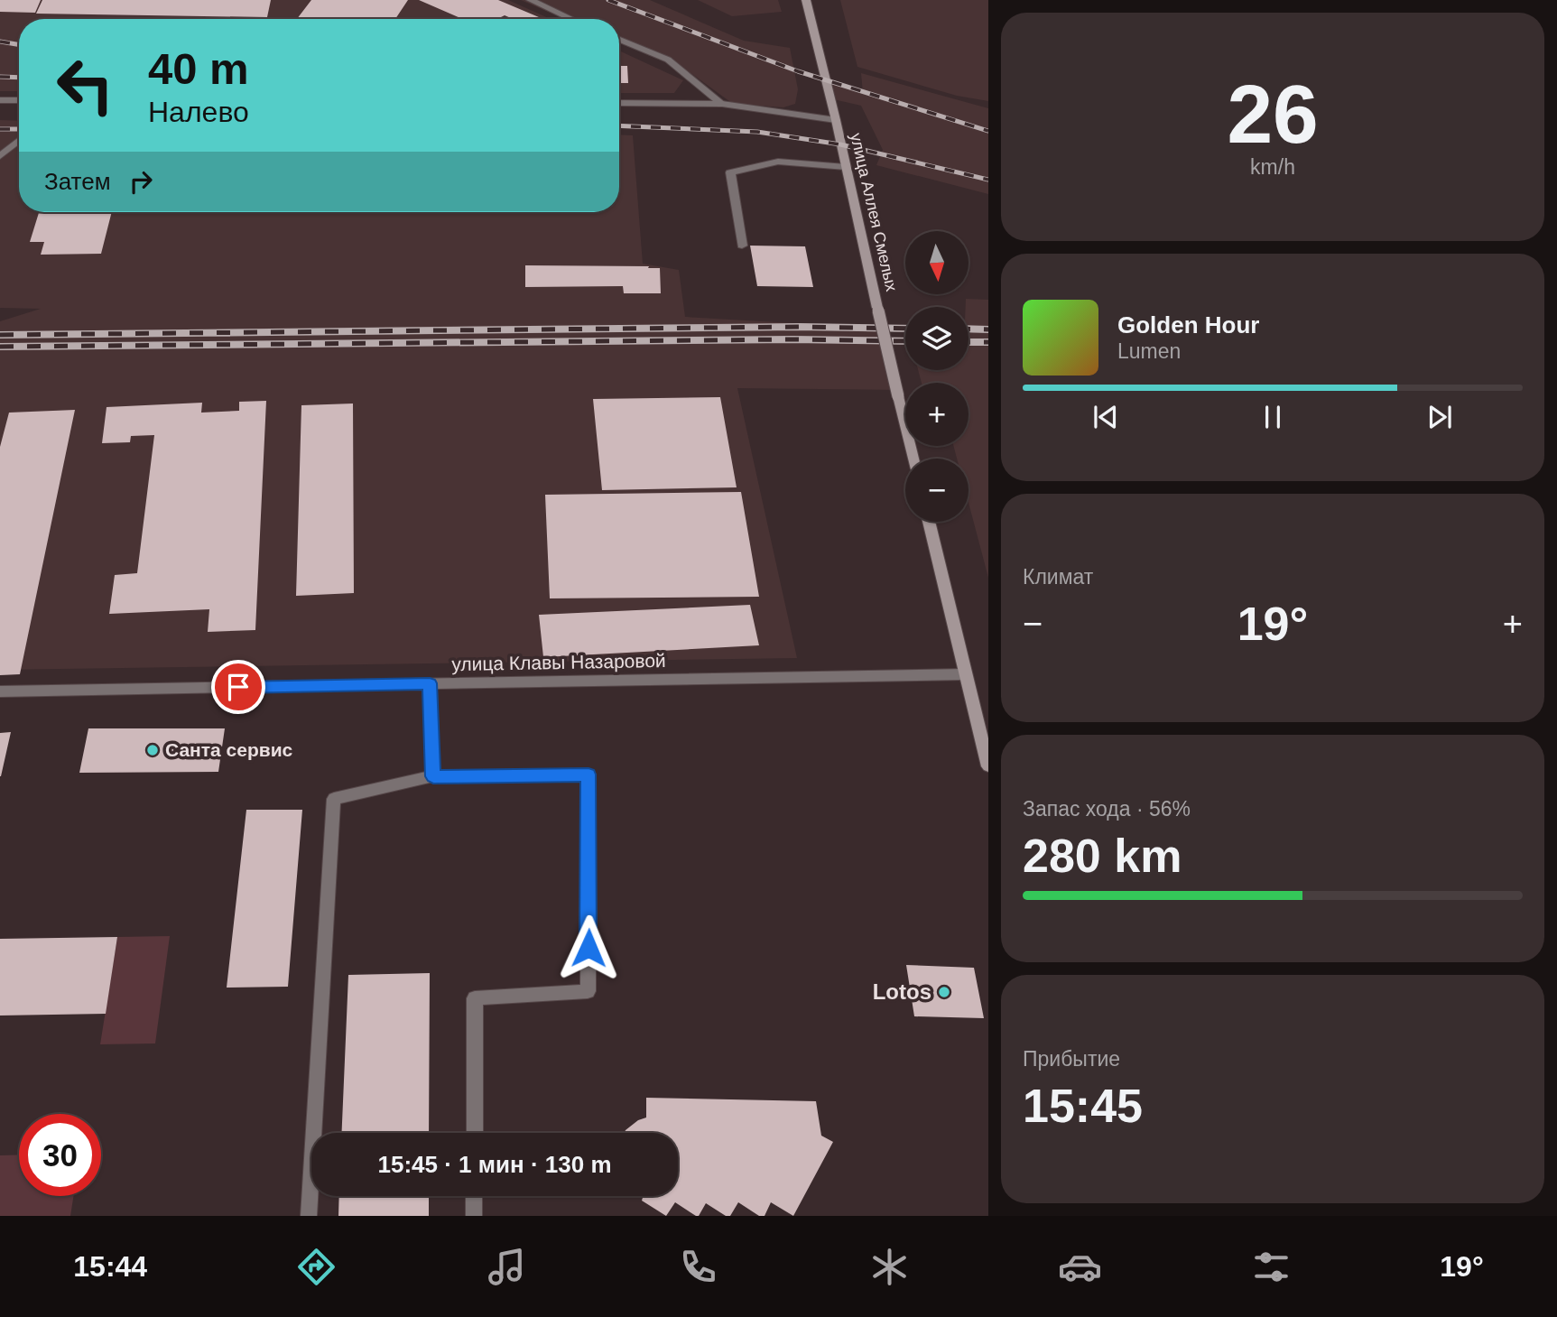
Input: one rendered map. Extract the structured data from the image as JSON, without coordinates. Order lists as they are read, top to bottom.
{
  "streets": {
    "main road": ["улица Аллея Смелых"],
    "street": ["улица Клавы Назаровой"]
  },
  "places": ["Санта сервис", "Lotos"],
  "north": "bottom",
  "page": {
    "tile": [
      ["26", "km/h"],
      "Климат",
      ["Запас хода · 56%", "280 km"],
      ["Прибытие", "15:45"]
    ],
    "turn": ["40 m", "Налево"],
    "then": "Затем",
    "map_buttons": ["+", "−"],
    "song": ["Golden Hour", "Lumen"],
    "heat": ["−", "19°", "+"],
    "limit": "30",
    "trip": "15:45 · 1 мин · 130 m",
    "tabs": ["15:44", "19°"]
  }
}
